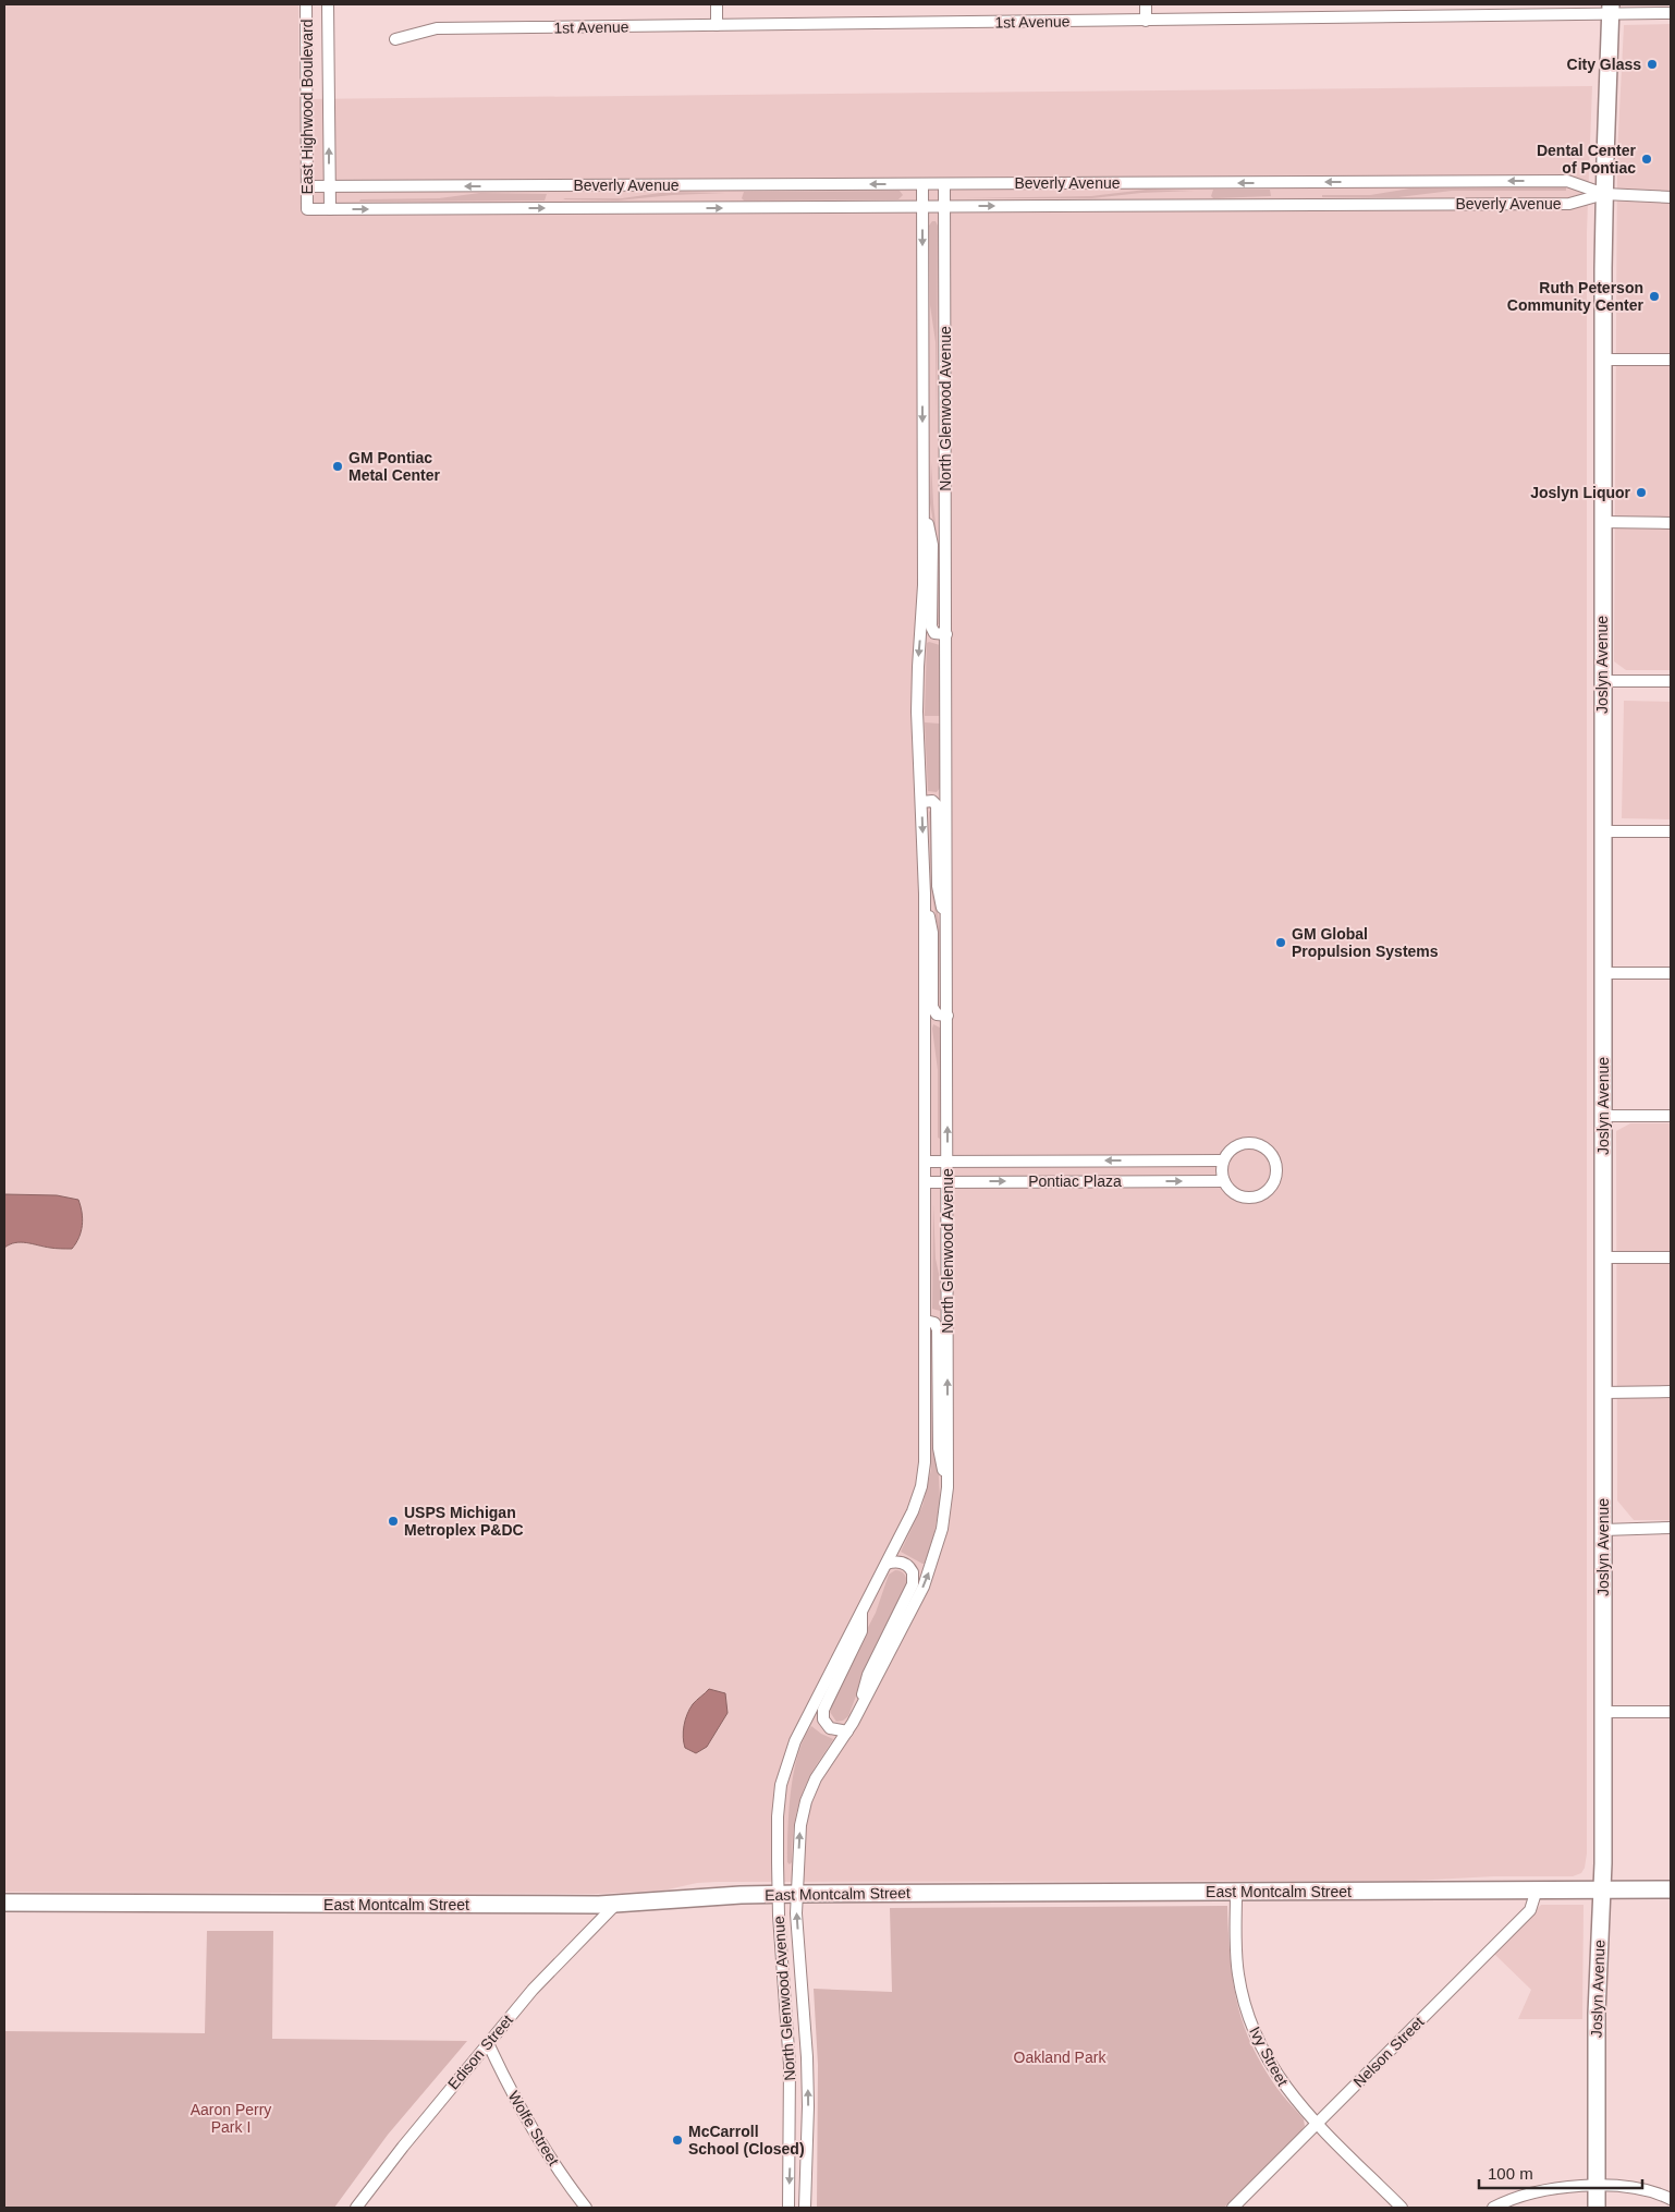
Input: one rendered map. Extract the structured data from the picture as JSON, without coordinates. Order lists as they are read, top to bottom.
{
  "streets": {
    "main road": ["Joslyn Avenue", "East Montcalm Street"],
    "street": [
      "1st Avenue",
      "East Highwood Boulevard",
      "Beverly Avenue",
      "North Glenwood Avenue",
      "Pontiac Plaza",
      "Edison Street",
      "Nelson Street",
      "Ivy Street",
      "Wolfe Street"
    ]
  },
  "crossings": [
    ["1st Avenue", "Joslyn Avenue"],
    ["East Highwood Boulevard", "Beverly Avenue"],
    ["Beverly Avenue", "North Glenwood Avenue"],
    ["Beverly Avenue", "Joslyn Avenue"],
    ["North Glenwood Avenue", "Pontiac Plaza"],
    ["North Glenwood Avenue", "East Montcalm Street"],
    ["Joslyn Avenue", "East Montcalm Street"],
    ["East Montcalm Street", "Edison Street"],
    ["East Montcalm Street", "Nelson Street"],
    ["East Montcalm Street", "Ivy Street"],
    ["Edison Street", "Wolfe Street"],
    ["Nelson Street", "Ivy Street"]
  ],
  "parks": ["Oakland Park", "Aaron Perry Park I"],
  "places": [
    "City Glass",
    "Dental Center of Pontiac",
    "Ruth Peterson Community Center",
    "GM Pontiac Metal Center",
    "Joslyn Liquor",
    "GM Global Propulsion Systems",
    "USPS Michigan Metroplex P&DC",
    "McCarroll School (Closed)"
  ],
  "scale_bar": "100 m"
}
